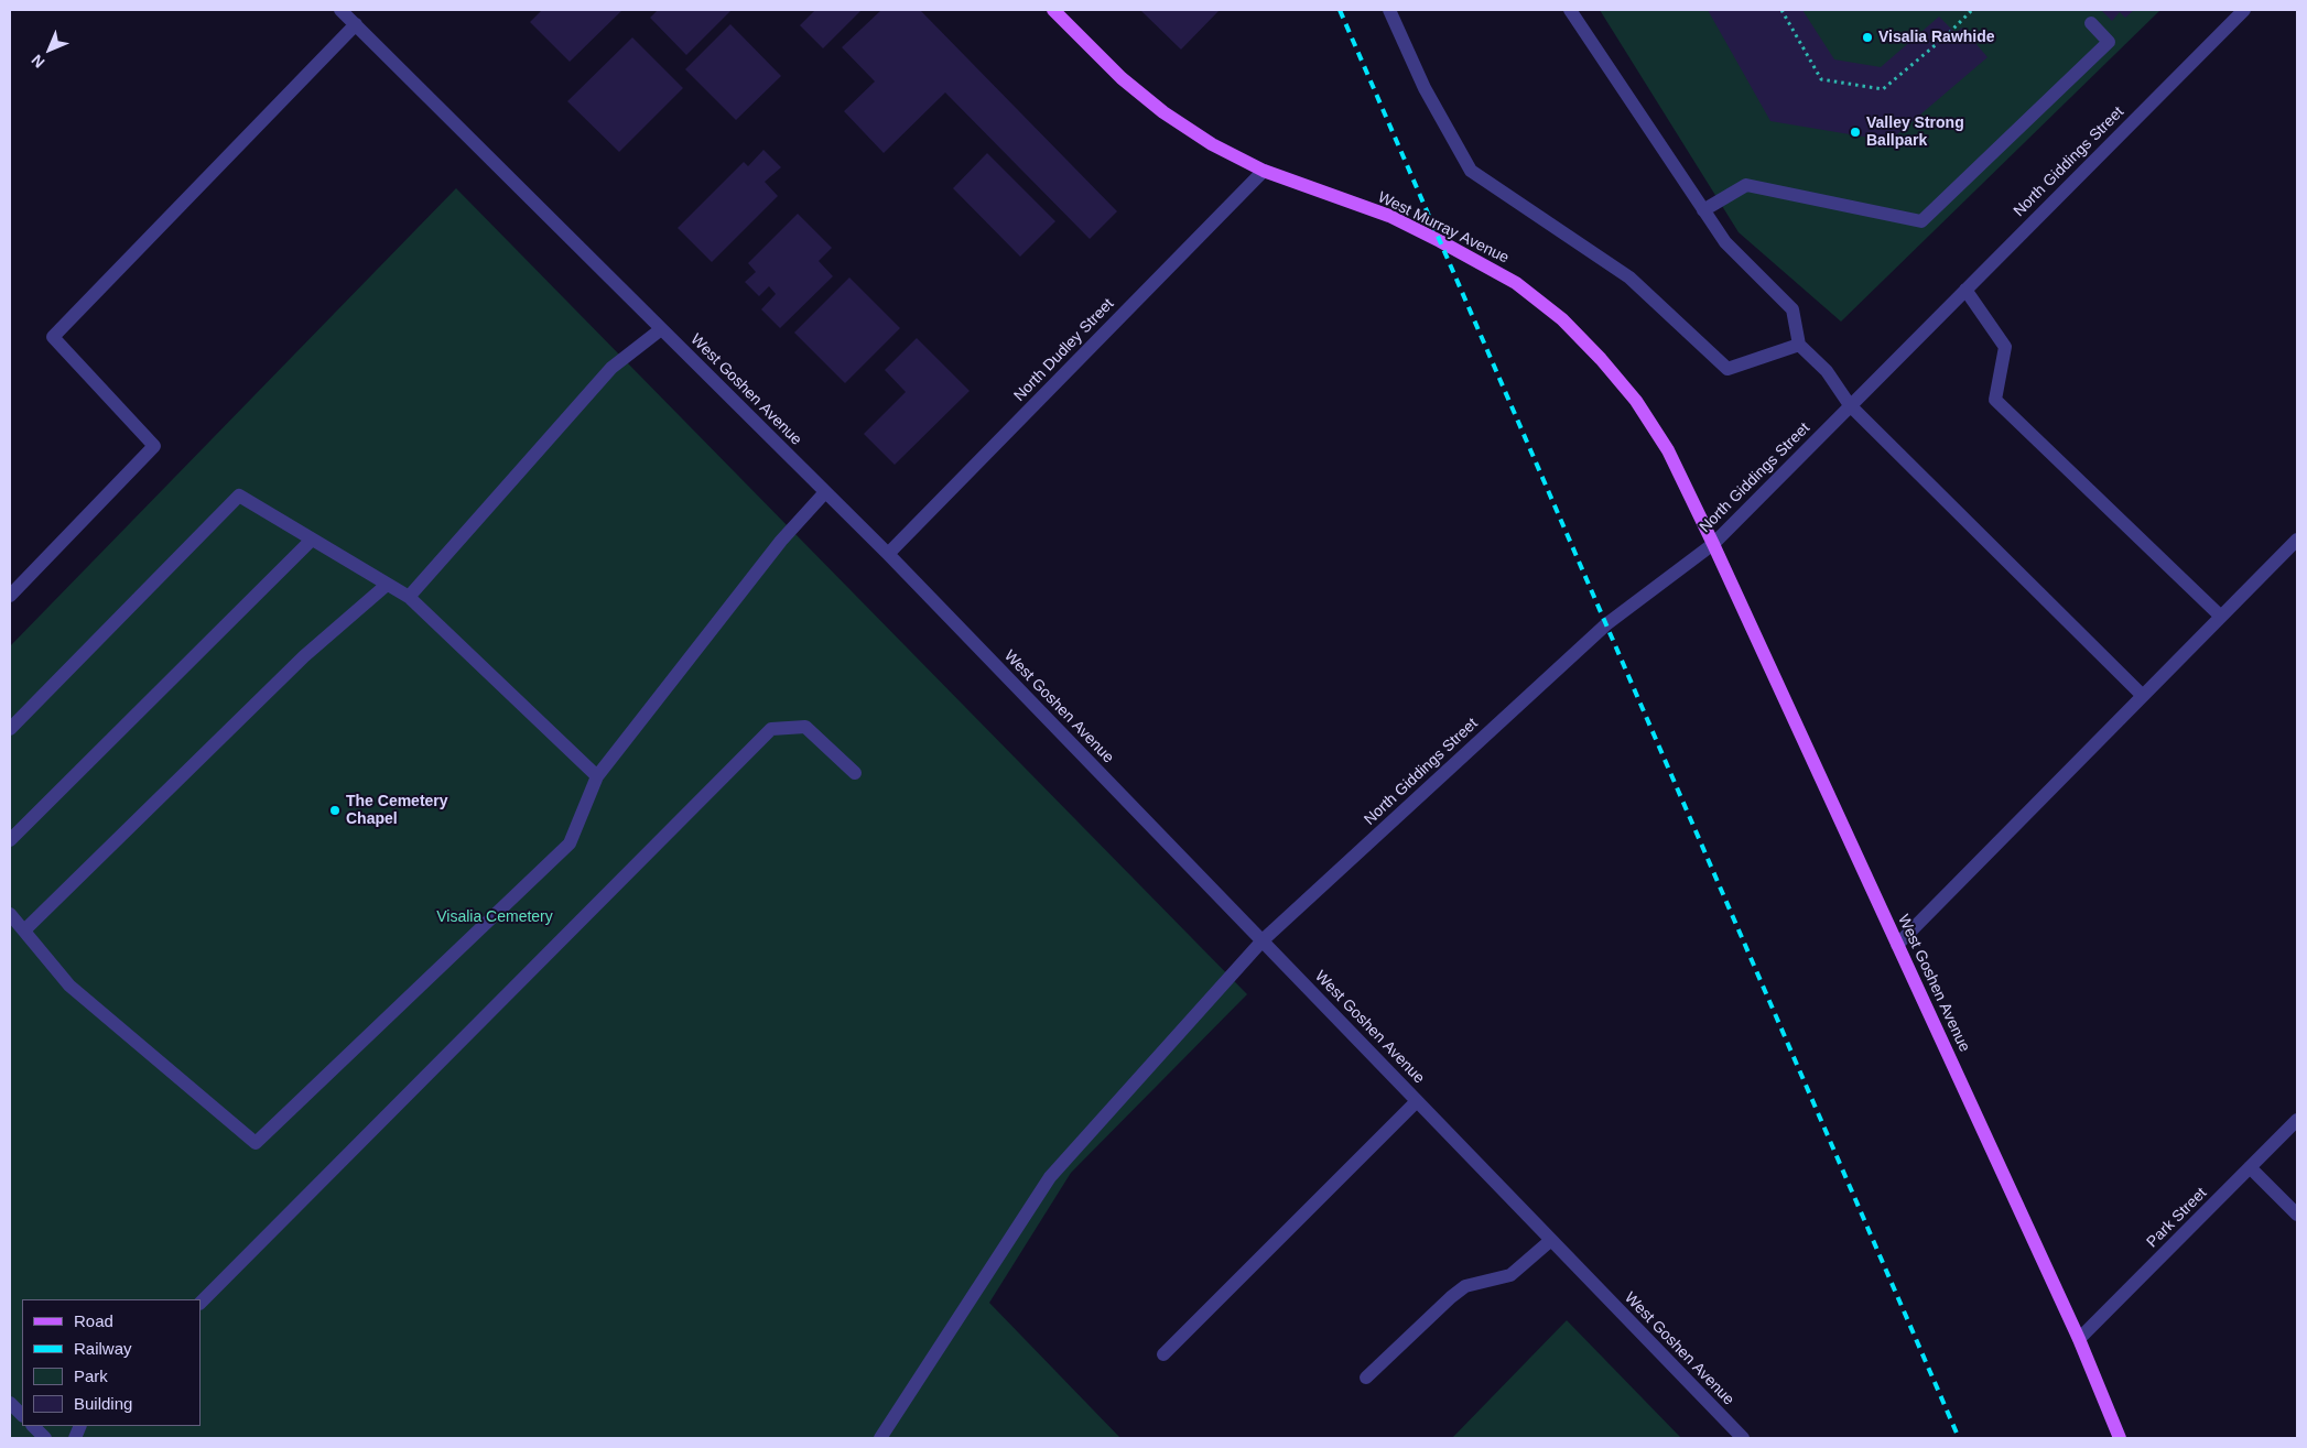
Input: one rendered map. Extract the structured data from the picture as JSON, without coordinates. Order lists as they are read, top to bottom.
{
  "streets": {
    "main road": ["West Murray Avenue", "West Goshen Avenue"],
    "street": ["North Giddings Street", "North Dudley Street", "Park Street"]
  },
  "crossings": [
    ["North Giddings Street", "West Murray Avenue"],
    ["North Giddings Street", "West Goshen Avenue"],
    ["West Murray Avenue", "North Dudley Street"],
    ["West Murray Avenue", "West Goshen Avenue"],
    ["North Dudley Street", "West Goshen Avenue"],
    ["West Goshen Avenue", "Park Street"]
  ],
  "parks": ["Visalia Cemetery"],
  "places": ["Visalia Rawhide", "Valley Strong Ballpark", "The Cemetery Chapel"],
  "legend": [
    "Road",
    "Railway",
    "Park",
    "Building"
  ],
  "north": "bottom left"
}
